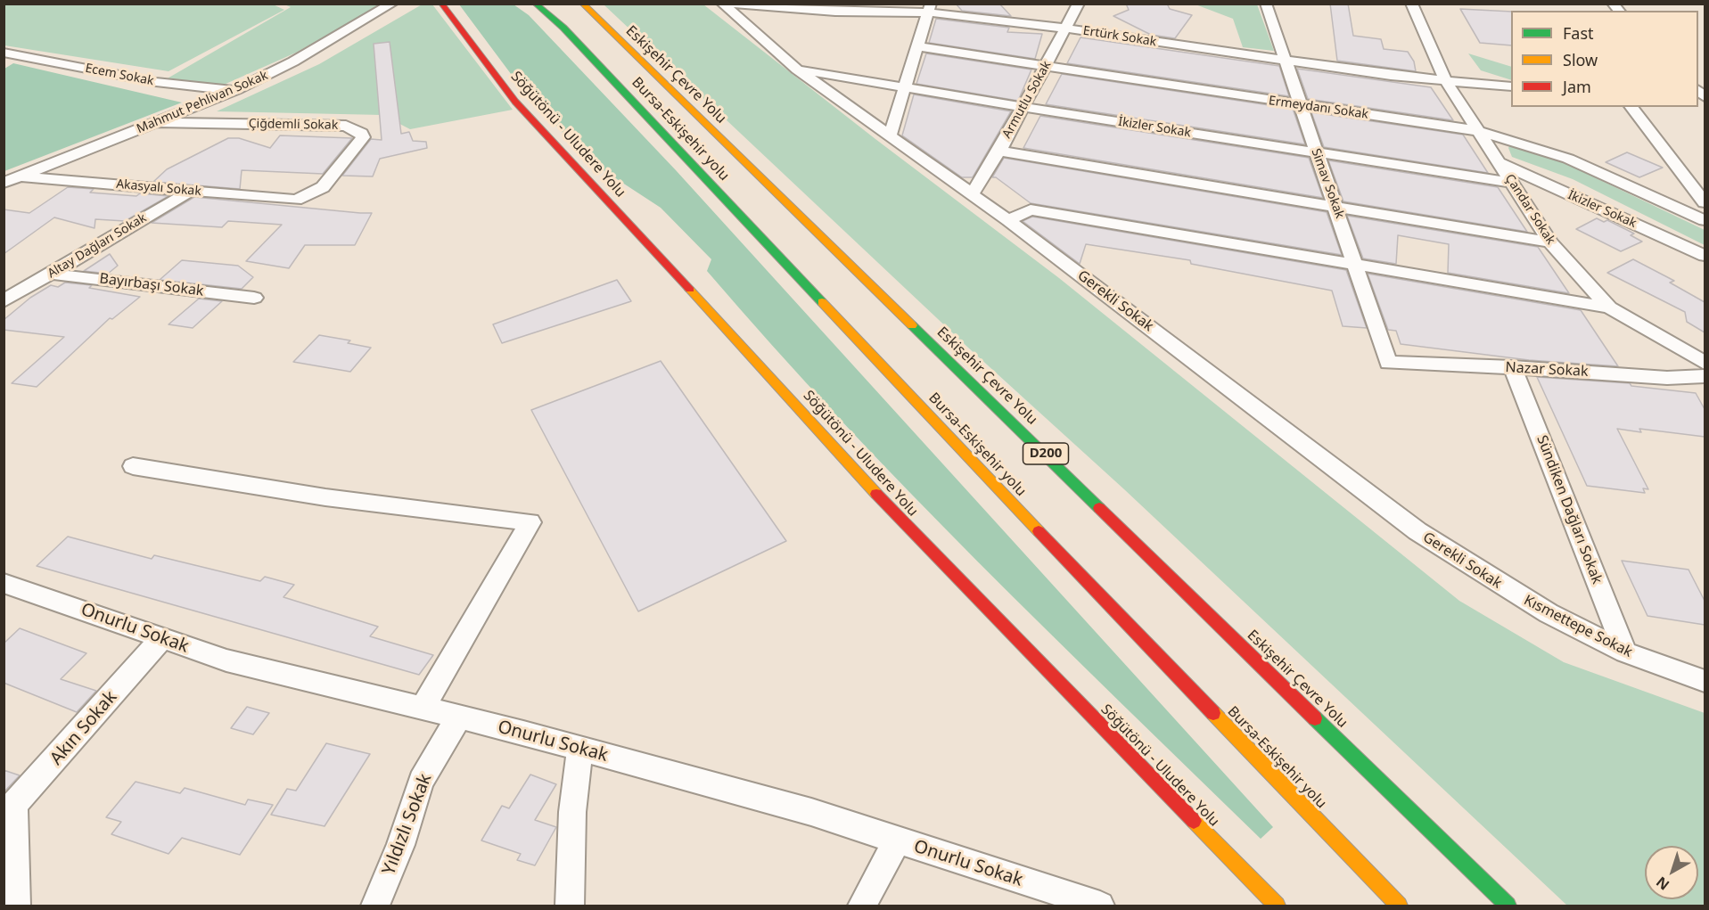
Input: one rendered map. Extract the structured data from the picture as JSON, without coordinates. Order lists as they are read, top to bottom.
{
  "streets": {
    "main road": [
      "Eskişehir Çevre Yolu",
      "Bursa-Eskişehir yolu",
      "Söğütönü - Uludere Yolu",
      "D200"
    ],
    "street": [
      "Ertürk Sokak",
      "Ecem Sokak",
      "Armutlu Sokak",
      "Mahmut Pehlivan Sokak",
      "Ermeydanı Sokak",
      "Çiğdemli Sokak",
      "İkizler Sokak",
      "Simav Sokak",
      "Akasyalı Sokak",
      "Çandar Sokak",
      "Altay Dağları Sokak",
      "Bayırbaşı Sokak",
      "Gerekli Sokak",
      "Nazar Sokak",
      "Sündiken Dağları Sokak",
      "Kısmettepe Sokak",
      "Onurlu Sokak",
      "Akın Sokak",
      "Yıldızlı Sokak"
    ]
  },
  "crossings": [
    ["Ertürk Sokak", "Armutlu Sokak"],
    ["Ertürk Sokak", "Simav Sokak"],
    ["Ertürk Sokak", "Çandar Sokak"],
    ["Ertürk Sokak", "Gerekli Sokak"],
    ["Ecem Sokak", "Mahmut Pehlivan Sokak"],
    ["Armutlu Sokak", "Ermeydanı Sokak"],
    ["Armutlu Sokak", "İkizler Sokak"],
    ["Armutlu Sokak", "Gerekli Sokak"],
    ["Mahmut Pehlivan Sokak", "Çiğdemli Sokak"],
    ["Mahmut Pehlivan Sokak", "Akasyalı Sokak"],
    ["Ermeydanı Sokak", "Simav Sokak"],
    ["Ermeydanı Sokak", "Çandar Sokak"],
    ["Çiğdemli Sokak", "Akasyalı Sokak"],
    ["İkizler Sokak", "Simav Sokak"],
    ["İkizler Sokak", "Çandar Sokak"],
    ["İkizler Sokak", "Gerekli Sokak"],
    ["Simav Sokak", "Nazar Sokak"],
    ["Akasyalı Sokak", "Altay Dağları Sokak"],
    ["Altay Dağları Sokak", "Bayırbaşı Sokak"],
    ["Gerekli Sokak", "Kısmettepe Sokak"],
    ["Nazar Sokak", "Sündiken Dağları Sokak"],
    ["Sündiken Dağları Sokak", "Kısmettepe Sokak"],
    ["Onurlu Sokak", "Akın Sokak"],
    ["Onurlu Sokak", "Yıldızlı Sokak"]
  ],
  "legend": ["Fast", "Slow", "Jam"],
  "north": "bottom left"
}
